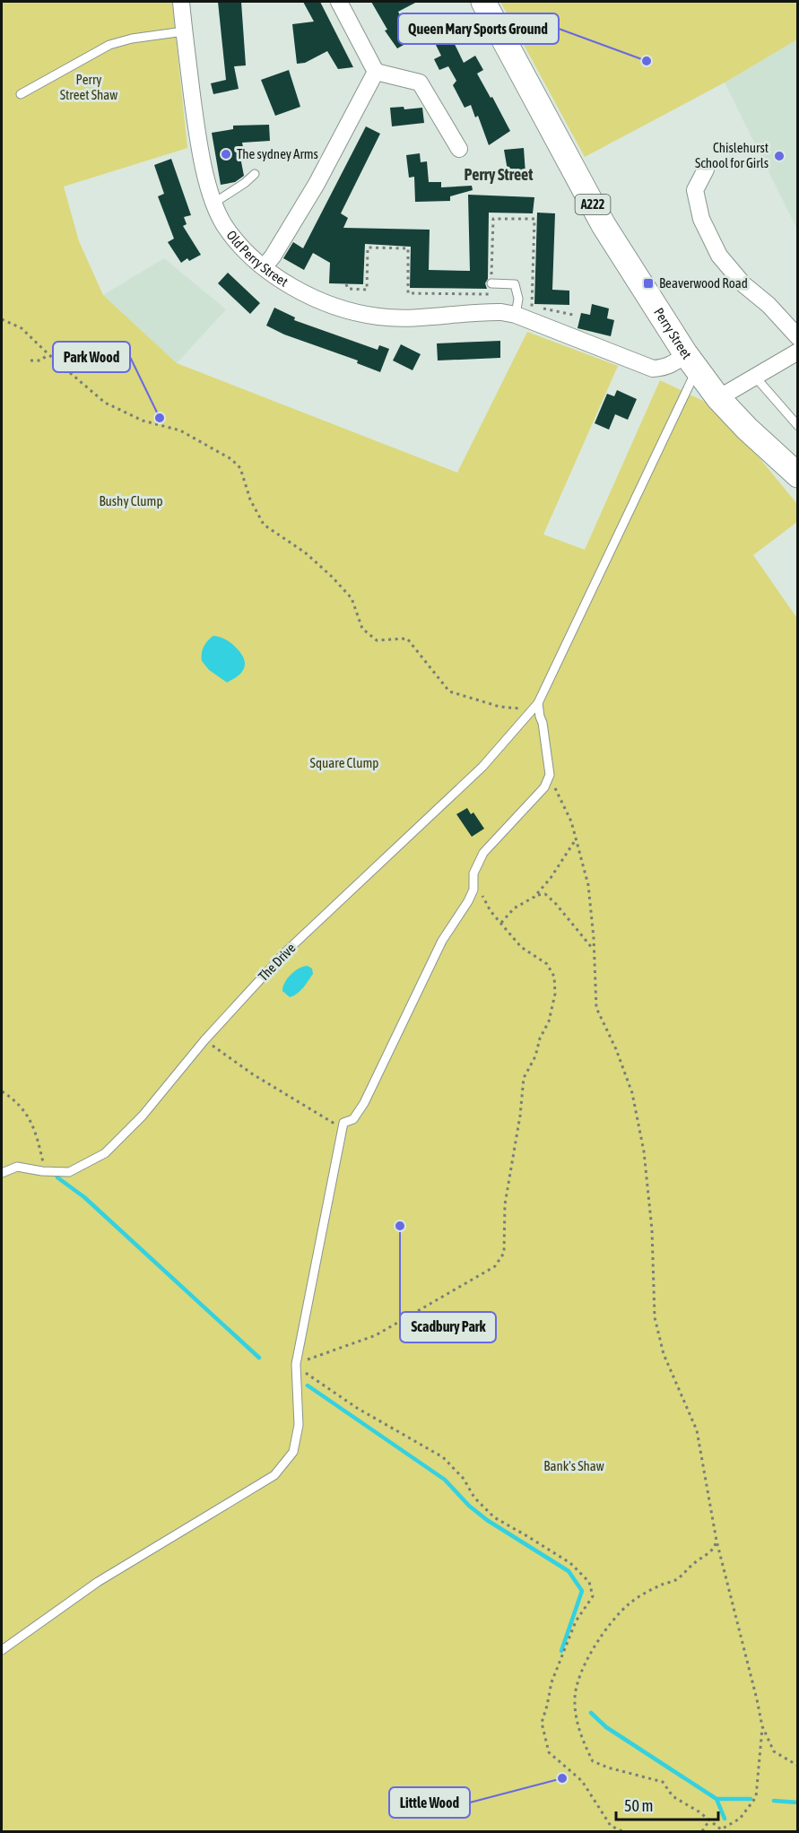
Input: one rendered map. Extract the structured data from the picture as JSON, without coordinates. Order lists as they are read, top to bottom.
{
  "streets": {
    "main road": ["A222", "Perry Street"],
    "street": ["Old Perry Street"],
    "lane": ["The Drive"]
  },
  "crossings": [
    ["Old Perry Street", "Perry Street"],
    ["Old Perry Street", "The Drive"],
    ["Perry Street", "The Drive"]
  ],
  "districts": ["Perry Street"],
  "parks": [
    "Perry Street Shaw",
    "Bushy Clump",
    "Square Clump",
    "Bank's Shaw"
  ],
  "places": {
    "other": [
      "Queen Mary Sports Ground",
      "The sydney Arms",
      "Chislehurst School for Girls",
      "Park Wood",
      "Scadbury Park",
      "Little Wood"
    ],
    "transit": ["Beaverwood Road"]
  },
  "scale_bar": "50 m"
}
